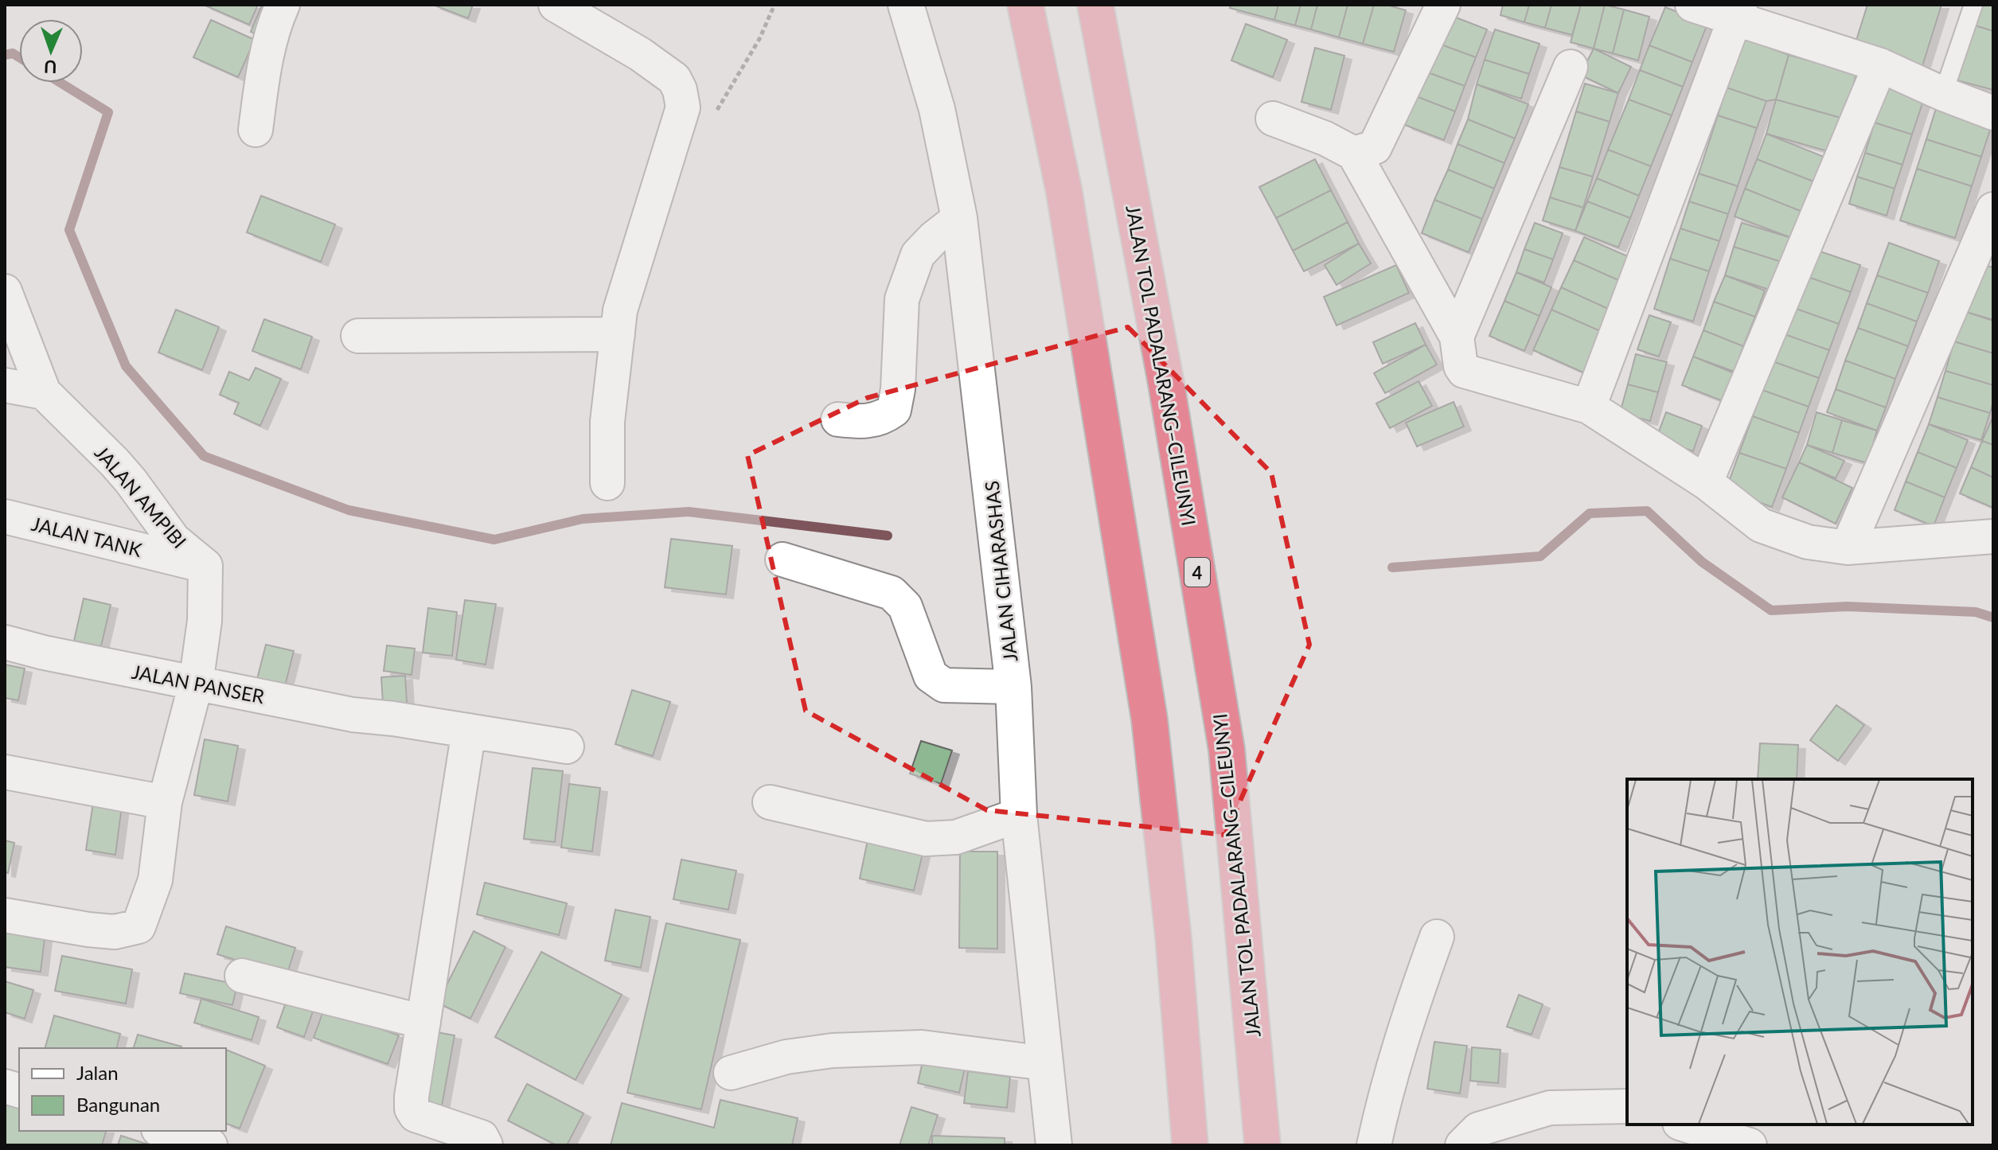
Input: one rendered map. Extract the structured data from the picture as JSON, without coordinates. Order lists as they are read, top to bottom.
{
  "streets": {
    "highway": ["JALAN TOL PADALARANG–CILEUNYI", "4"],
    "street": [
      "JALAN AMPIBI",
      "JALAN TANK",
      "JALAN CIHARASHAS",
      "JALAN PANSER"
    ]
  },
  "crossings": [
    ["JALAN AMPIBI", "JALAN TANK"]
  ],
  "legend": ["Jalan", "Bangunan"],
  "north": "bottom"
}
